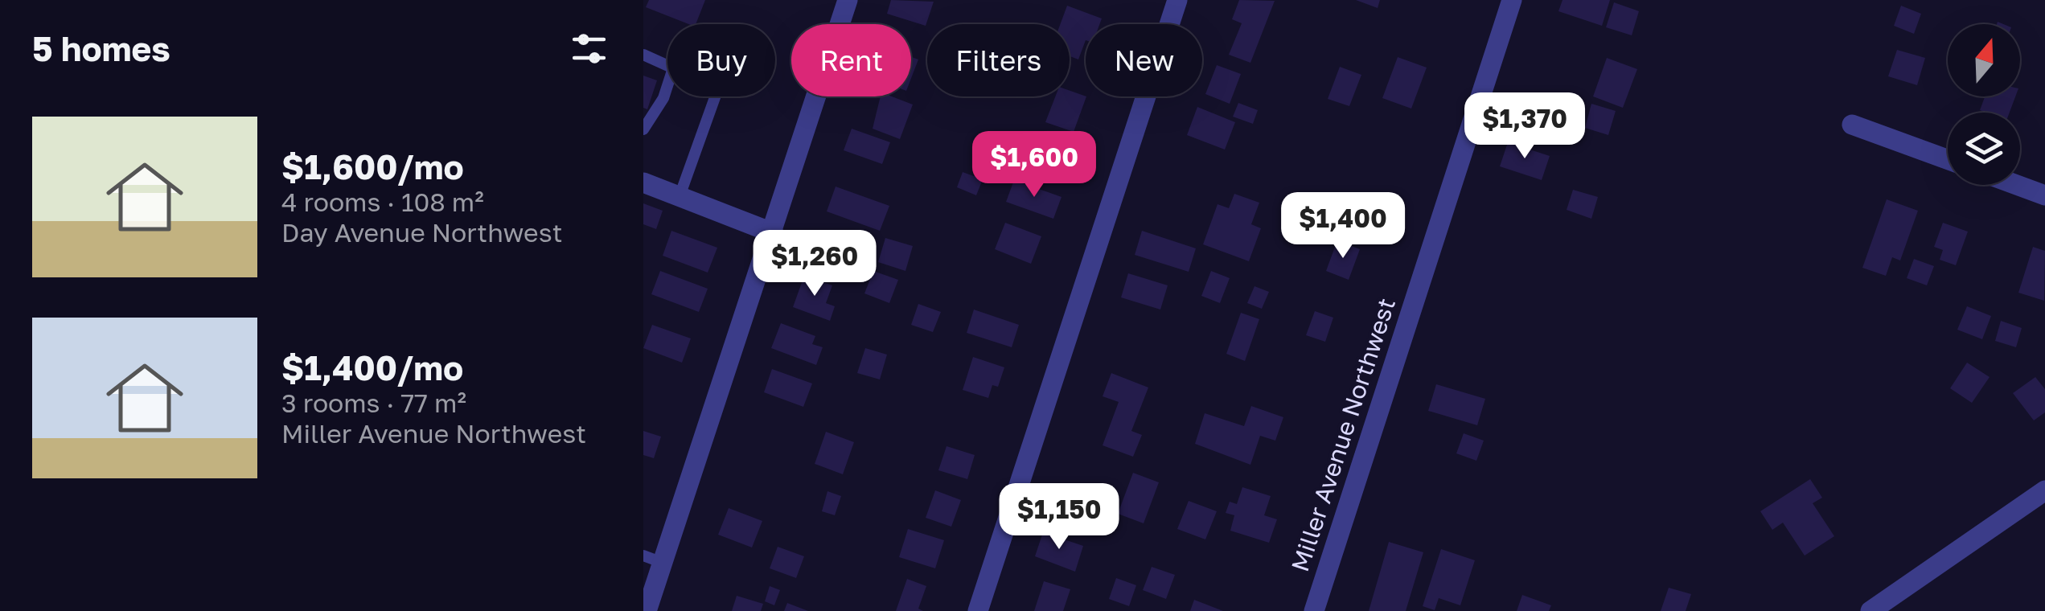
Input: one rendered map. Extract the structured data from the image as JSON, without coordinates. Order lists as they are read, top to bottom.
{
  "streets": {
    "street": ["Miller Avenue Northwest"]
  },
  "north": "top",
  "page": {
    "heading": "5 homes",
    "chip": [
      "Buy",
      "Rent",
      "Filters",
      "New"
    ],
    "price": [
      "$1,370",
      "$1,600",
      "$1,400",
      "$1,260",
      "$1,150"
    ],
    "list": [
      {
        "name": "$1,600/mo",
        "note": "4 rooms · 108 m² · Day Avenue Northwest"
      },
      {
        "name": "$1,400/mo",
        "note": "3 rooms · 77 m² · Miller Avenue Northwest"
      }
    ]
  }
}
